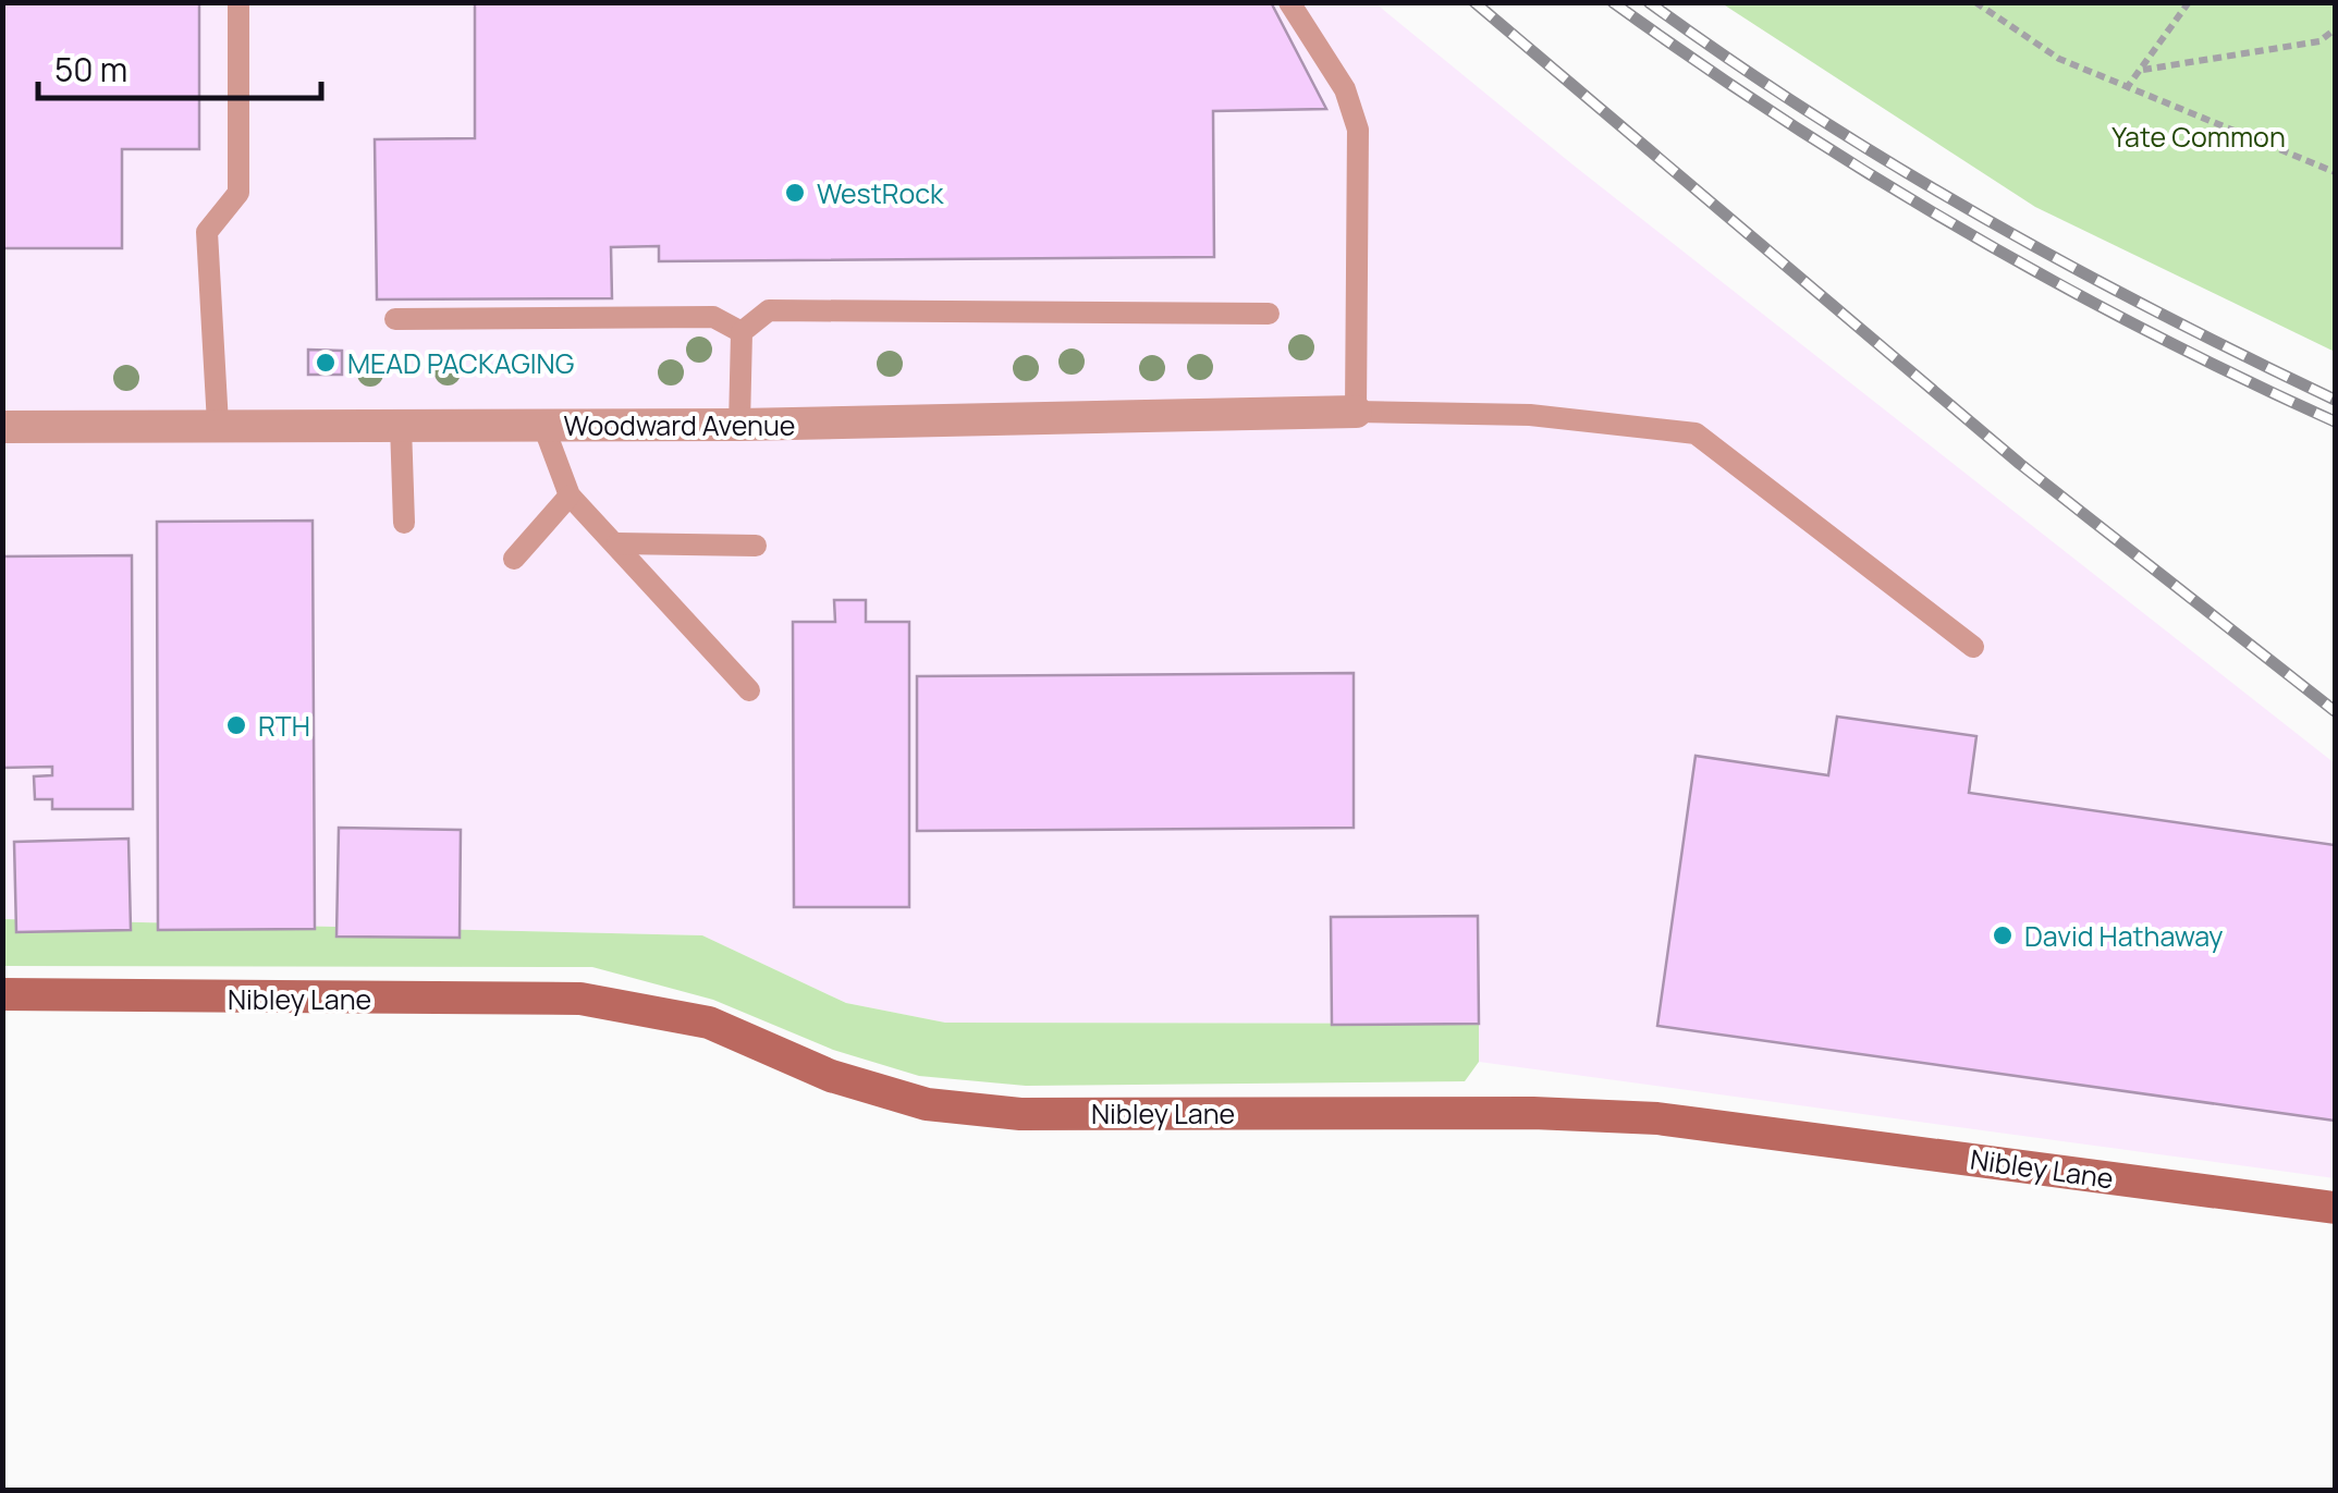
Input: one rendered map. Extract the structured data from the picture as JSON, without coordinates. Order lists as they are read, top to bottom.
{
  "streets": {
    "street": ["Woodward Avenue", "Nibley Lane"]
  },
  "parks": ["Yate Common"],
  "places": [
    "WestRock",
    "MEAD PACKAGING",
    "RTH",
    "David Hathaway"
  ],
  "scale_bar": "50 m"
}
